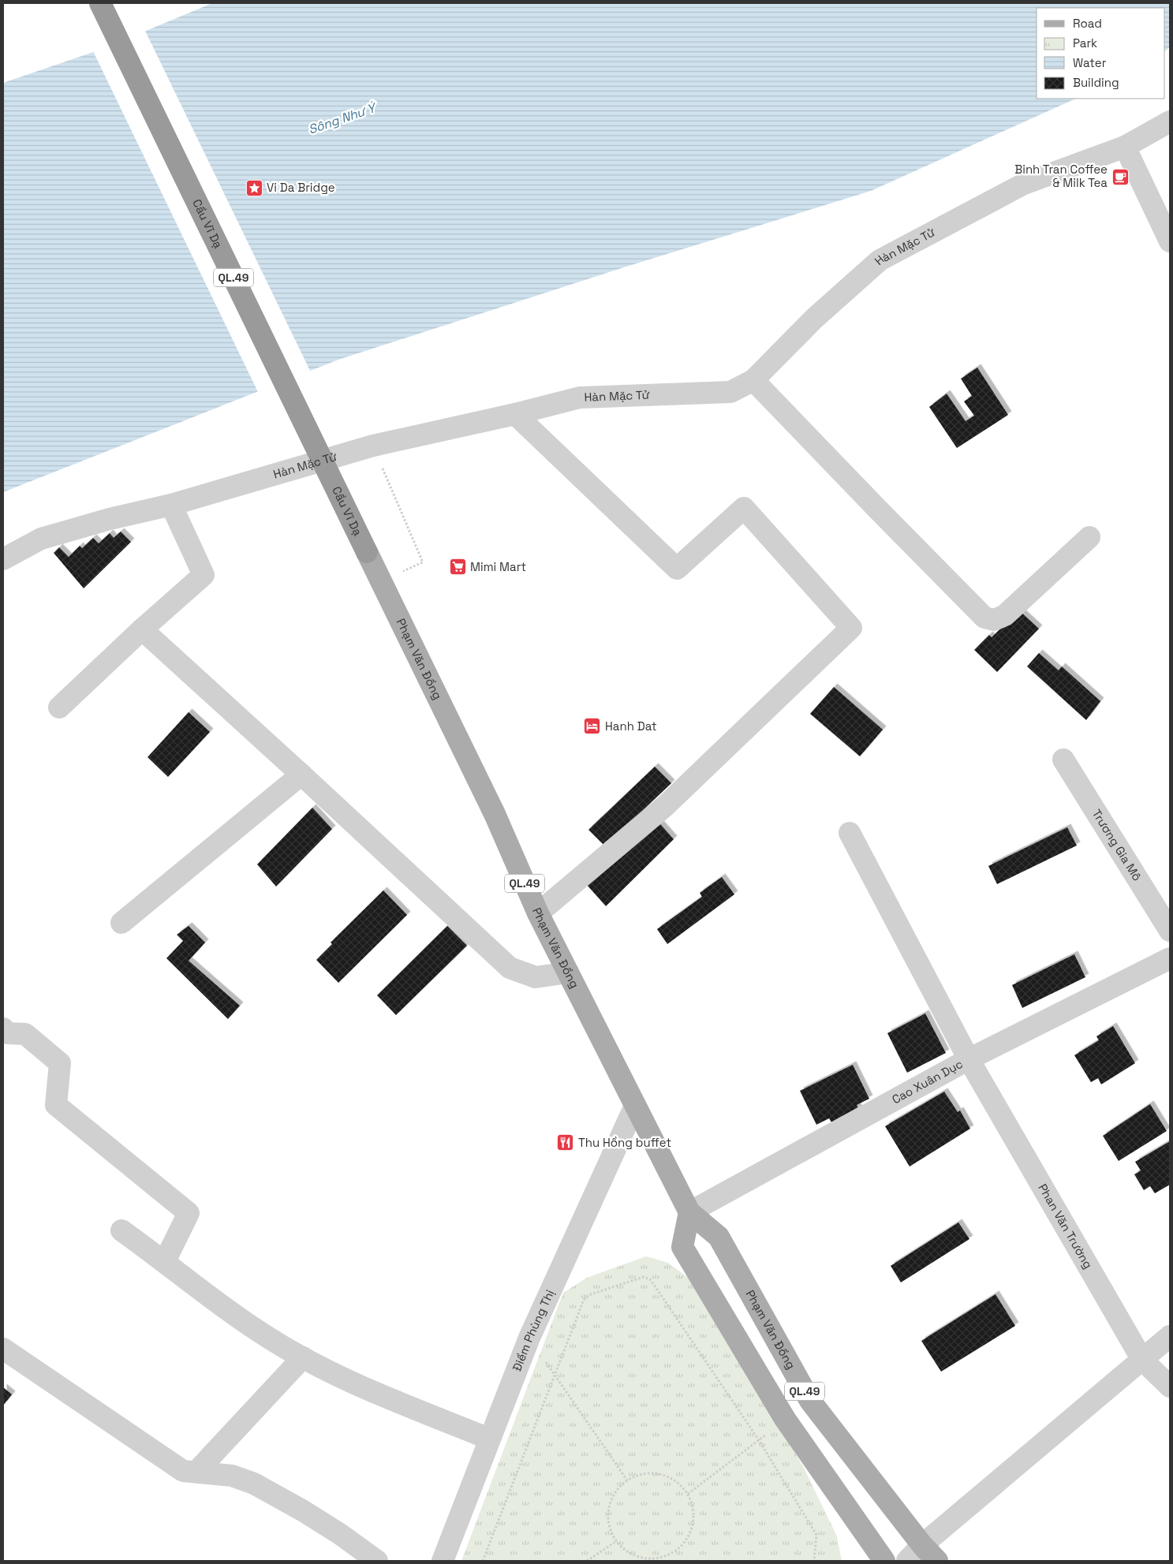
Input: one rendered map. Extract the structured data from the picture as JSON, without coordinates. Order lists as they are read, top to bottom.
{
  "streets": {
    "highway": ["Cầu Vĩ Dạ", "QL.49"],
    "main road": ["Phạm Văn Đồng"],
    "street": [
      "Hàn Mặc Tử",
      "Trương Gia Mô",
      "Cao Xuân Dục",
      "Phan Văn Trường",
      "Điềm Phùng Thị"
    ]
  },
  "crossings": [
    ["Cầu Vĩ Dạ", "Phạm Văn Đồng"],
    ["QL.49", "Phạm Văn Đồng"],
    ["QL.49", "Cao Xuân Dục"],
    ["Phạm Văn Đồng", "Cao Xuân Dục"],
    ["Phạm Văn Đồng", "Điềm Phùng Thị"],
    ["Cao Xuân Dục", "Phan Văn Trường"]
  ],
  "water": ["Sông Như Ý"],
  "places": {
    "cafe": ["Binh Tran Coffee & Milk Tea"],
    "place": ["Vi Da Bridge"],
    "supermarket": ["Mimi Mart"],
    "hotel": ["Hanh Dat"],
    "restaurant": ["Thu Hồng buffet"]
  },
  "legend": [
    "Road",
    "Park",
    "Water",
    "Building"
  ]
}
